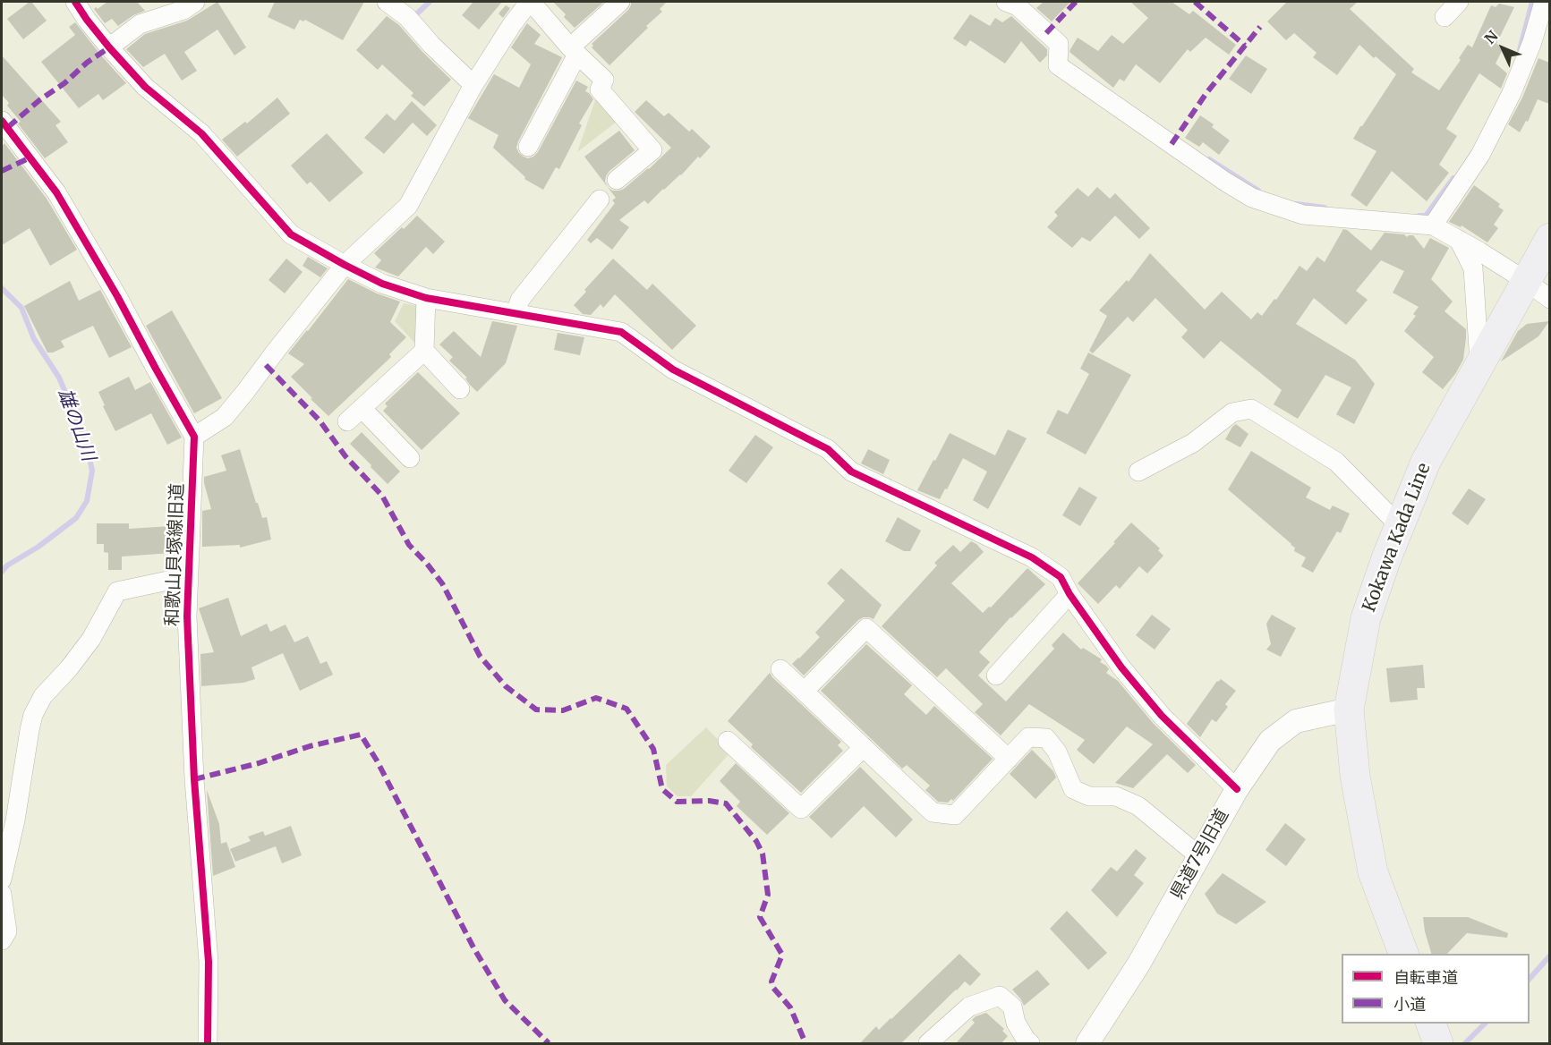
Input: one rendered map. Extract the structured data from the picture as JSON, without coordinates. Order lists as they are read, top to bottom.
{
  "streets": {
    "main road": ["Kokawa Kada Line"],
    "street": ["和歌山貝塚線旧道", "県道7号旧道"]
  },
  "crossings": [
    ["Kokawa Kada Line", "県道7号旧道"]
  ],
  "water": ["雄の山川"],
  "legend": ["自転車道", "小道"],
  "north": "top left"
}
